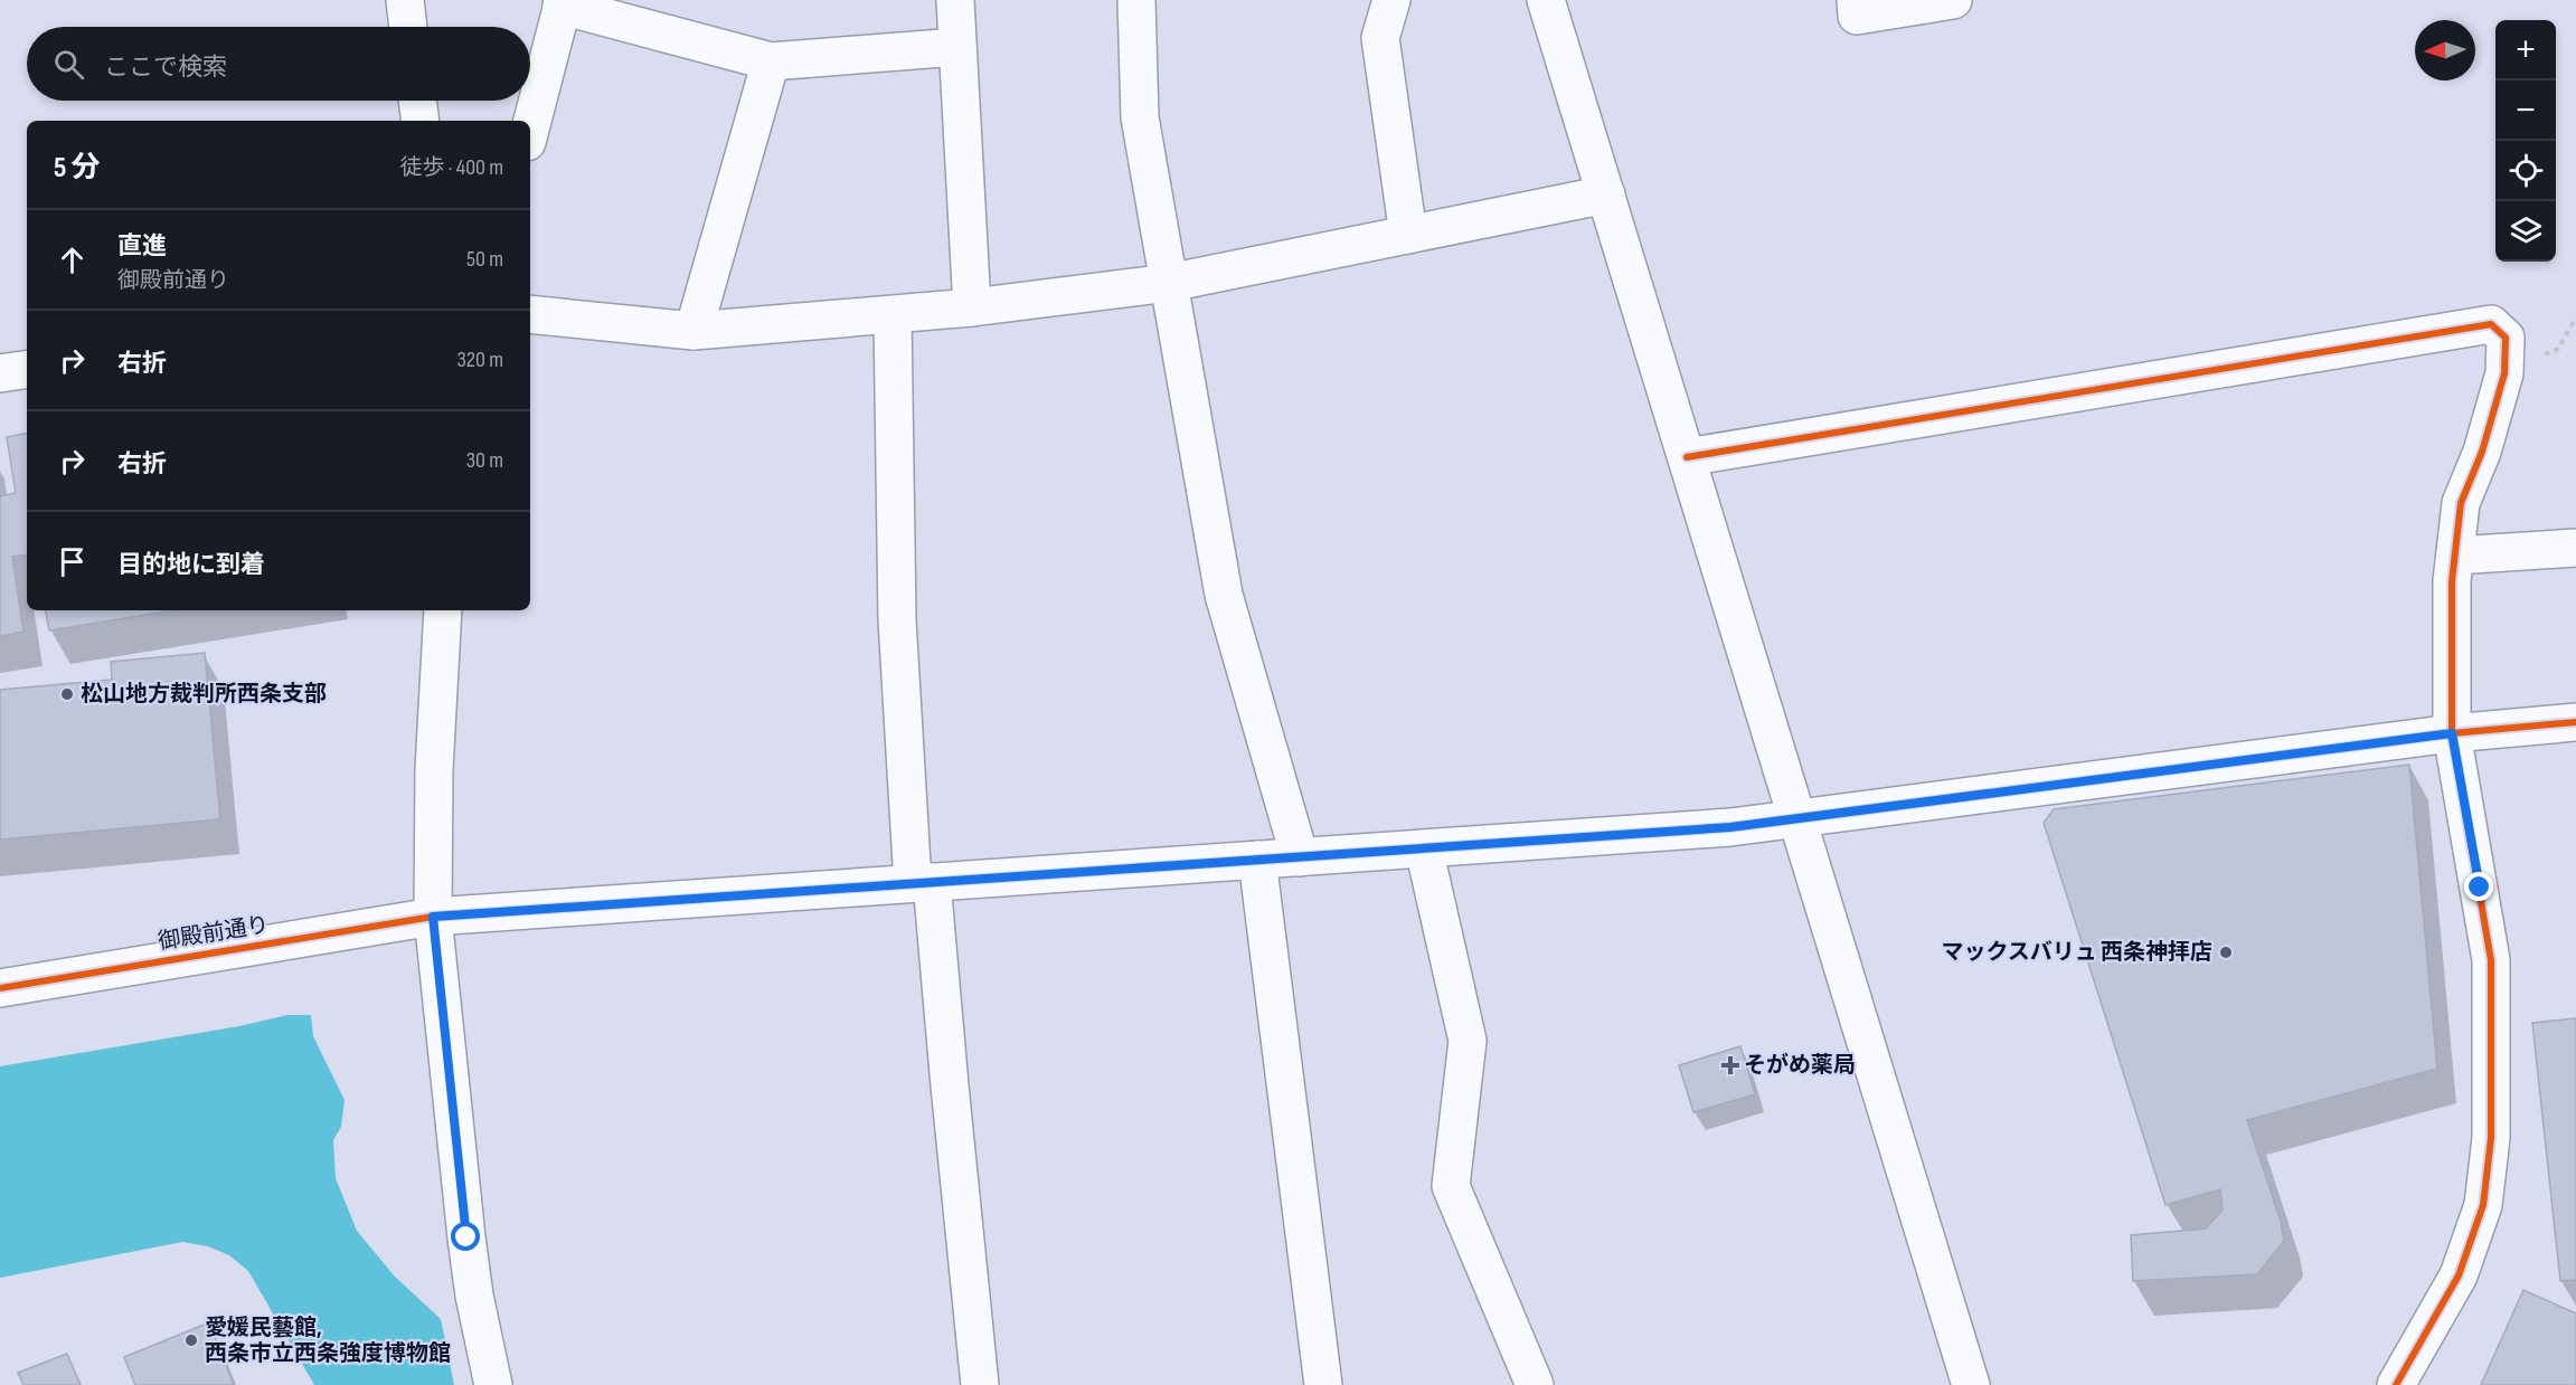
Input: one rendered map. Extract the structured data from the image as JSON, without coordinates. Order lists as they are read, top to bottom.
{
  "streets": {
    "street": ["御殿前通り"]
  },
  "places": {
    "other": ["松山地方裁判所西条支部", "マックスバリュ 西条神拝店", "愛媛民藝館, 西条市立西条強度博物館"],
    "health": ["そがめ薬局"]
  },
  "north": "left",
  "page": {
    "map_buttons": ["+", "−"],
    "search": "ここで検索",
    "heading": ["5 分", "徒歩 · 400 m"],
    "list": [
      ["直進", "御殿前通り", "50 m"],
      ["右折", "320 m"],
      ["右折", "30 m"],
      "目的地に到着"
    ]
  }
}
